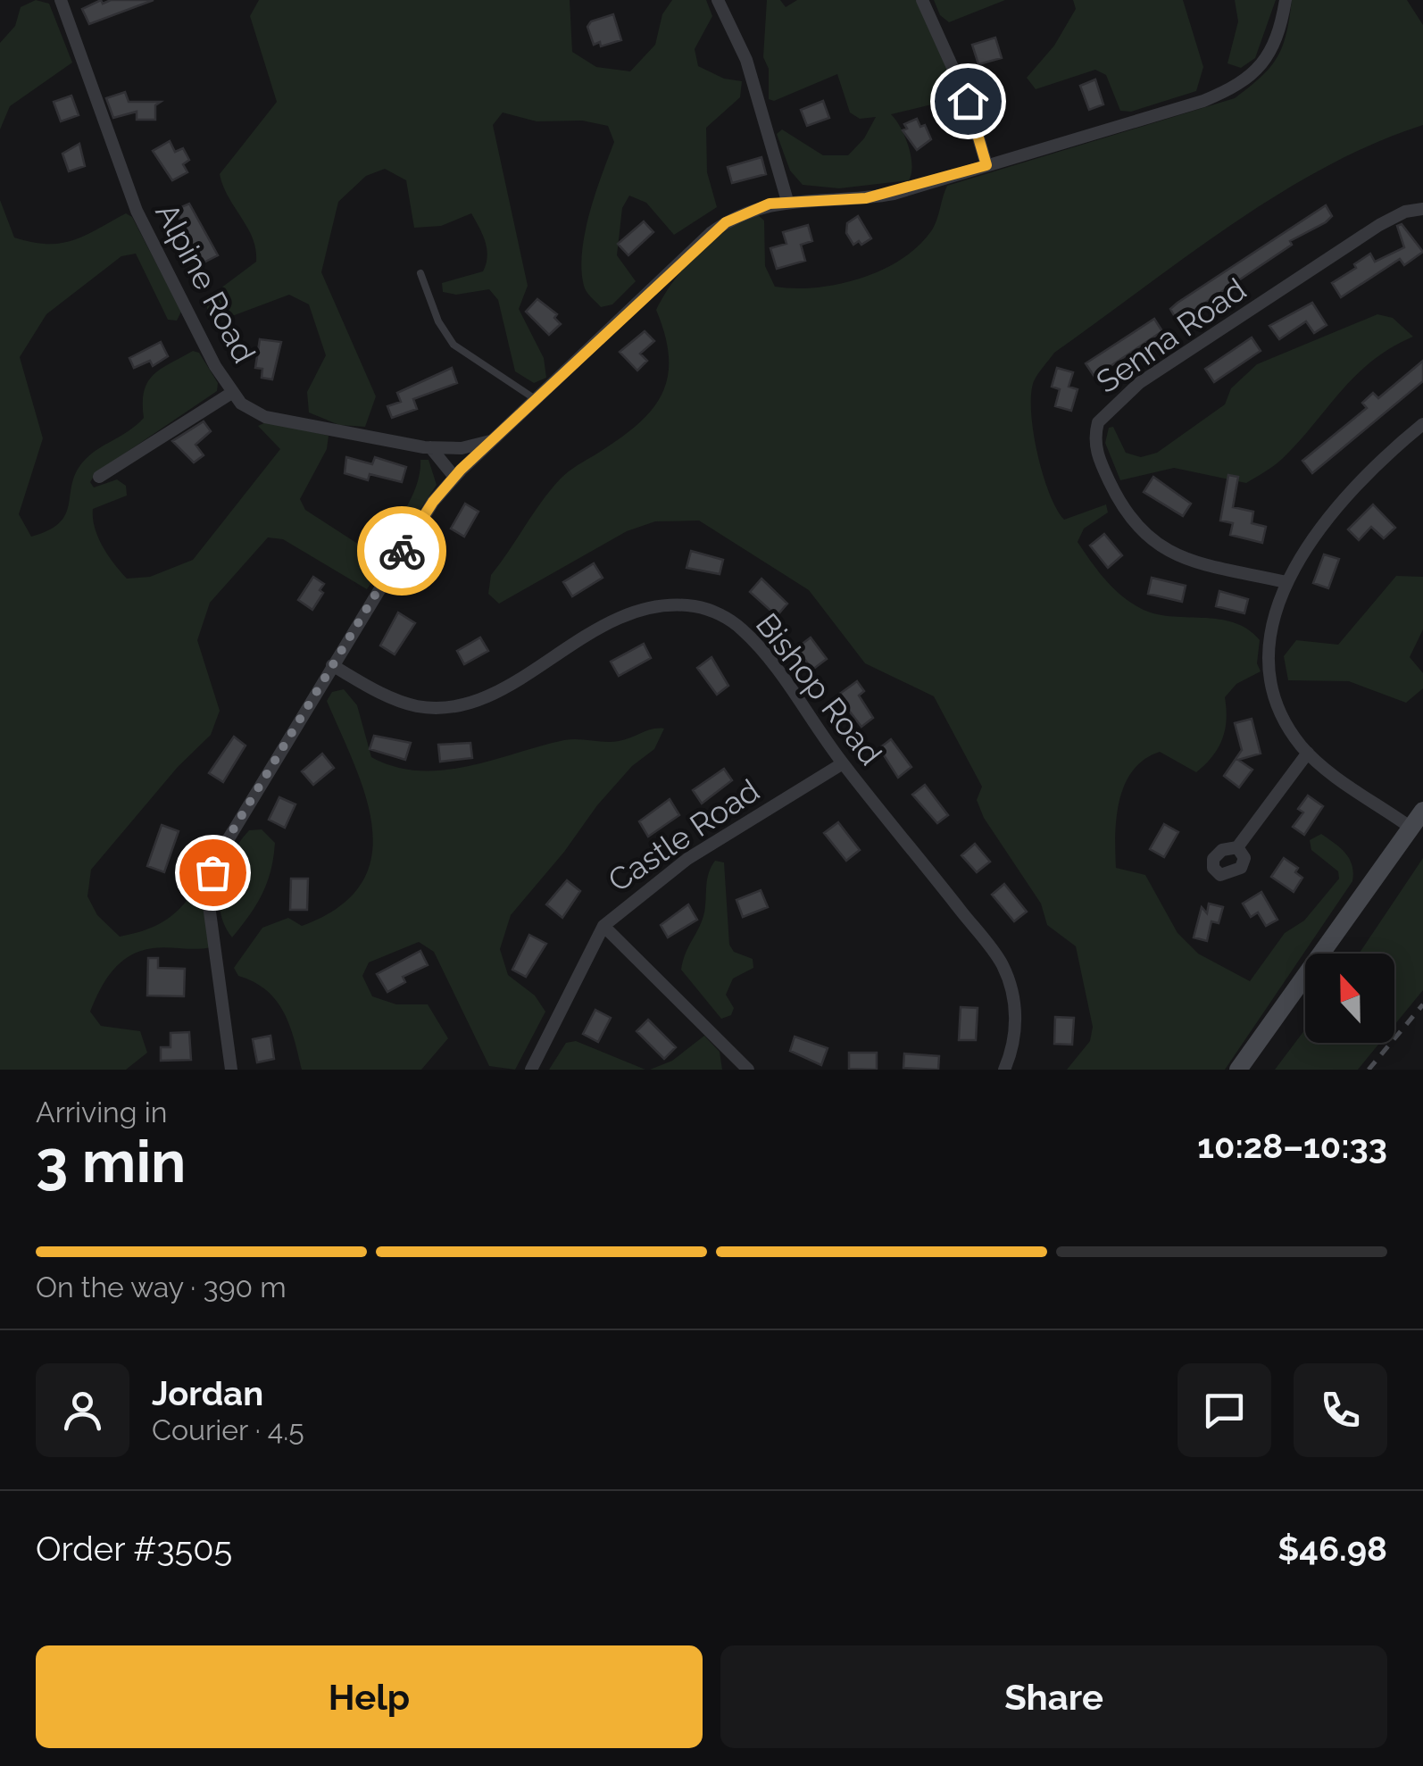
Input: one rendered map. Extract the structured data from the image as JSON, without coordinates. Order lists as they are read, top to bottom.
{
  "streets": {
    "street": [
      "Alpine Road",
      "Senna Road",
      "Bishop Road",
      "Castle Road"
    ]
  },
  "crossings": [
    ["Bishop Road", "Castle Road"]
  ],
  "north": "top",
  "page": {
    "heading": ["3 min", "Arriving in", "10:28–10:33"],
    "panel": [
      "Jordan",
      "Courier · 4.5",
      "Order #3505",
      "$46.98"
    ],
    "bar": "On the way · 390 m",
    "buttons": ["Help", "Share"]
  }
}
